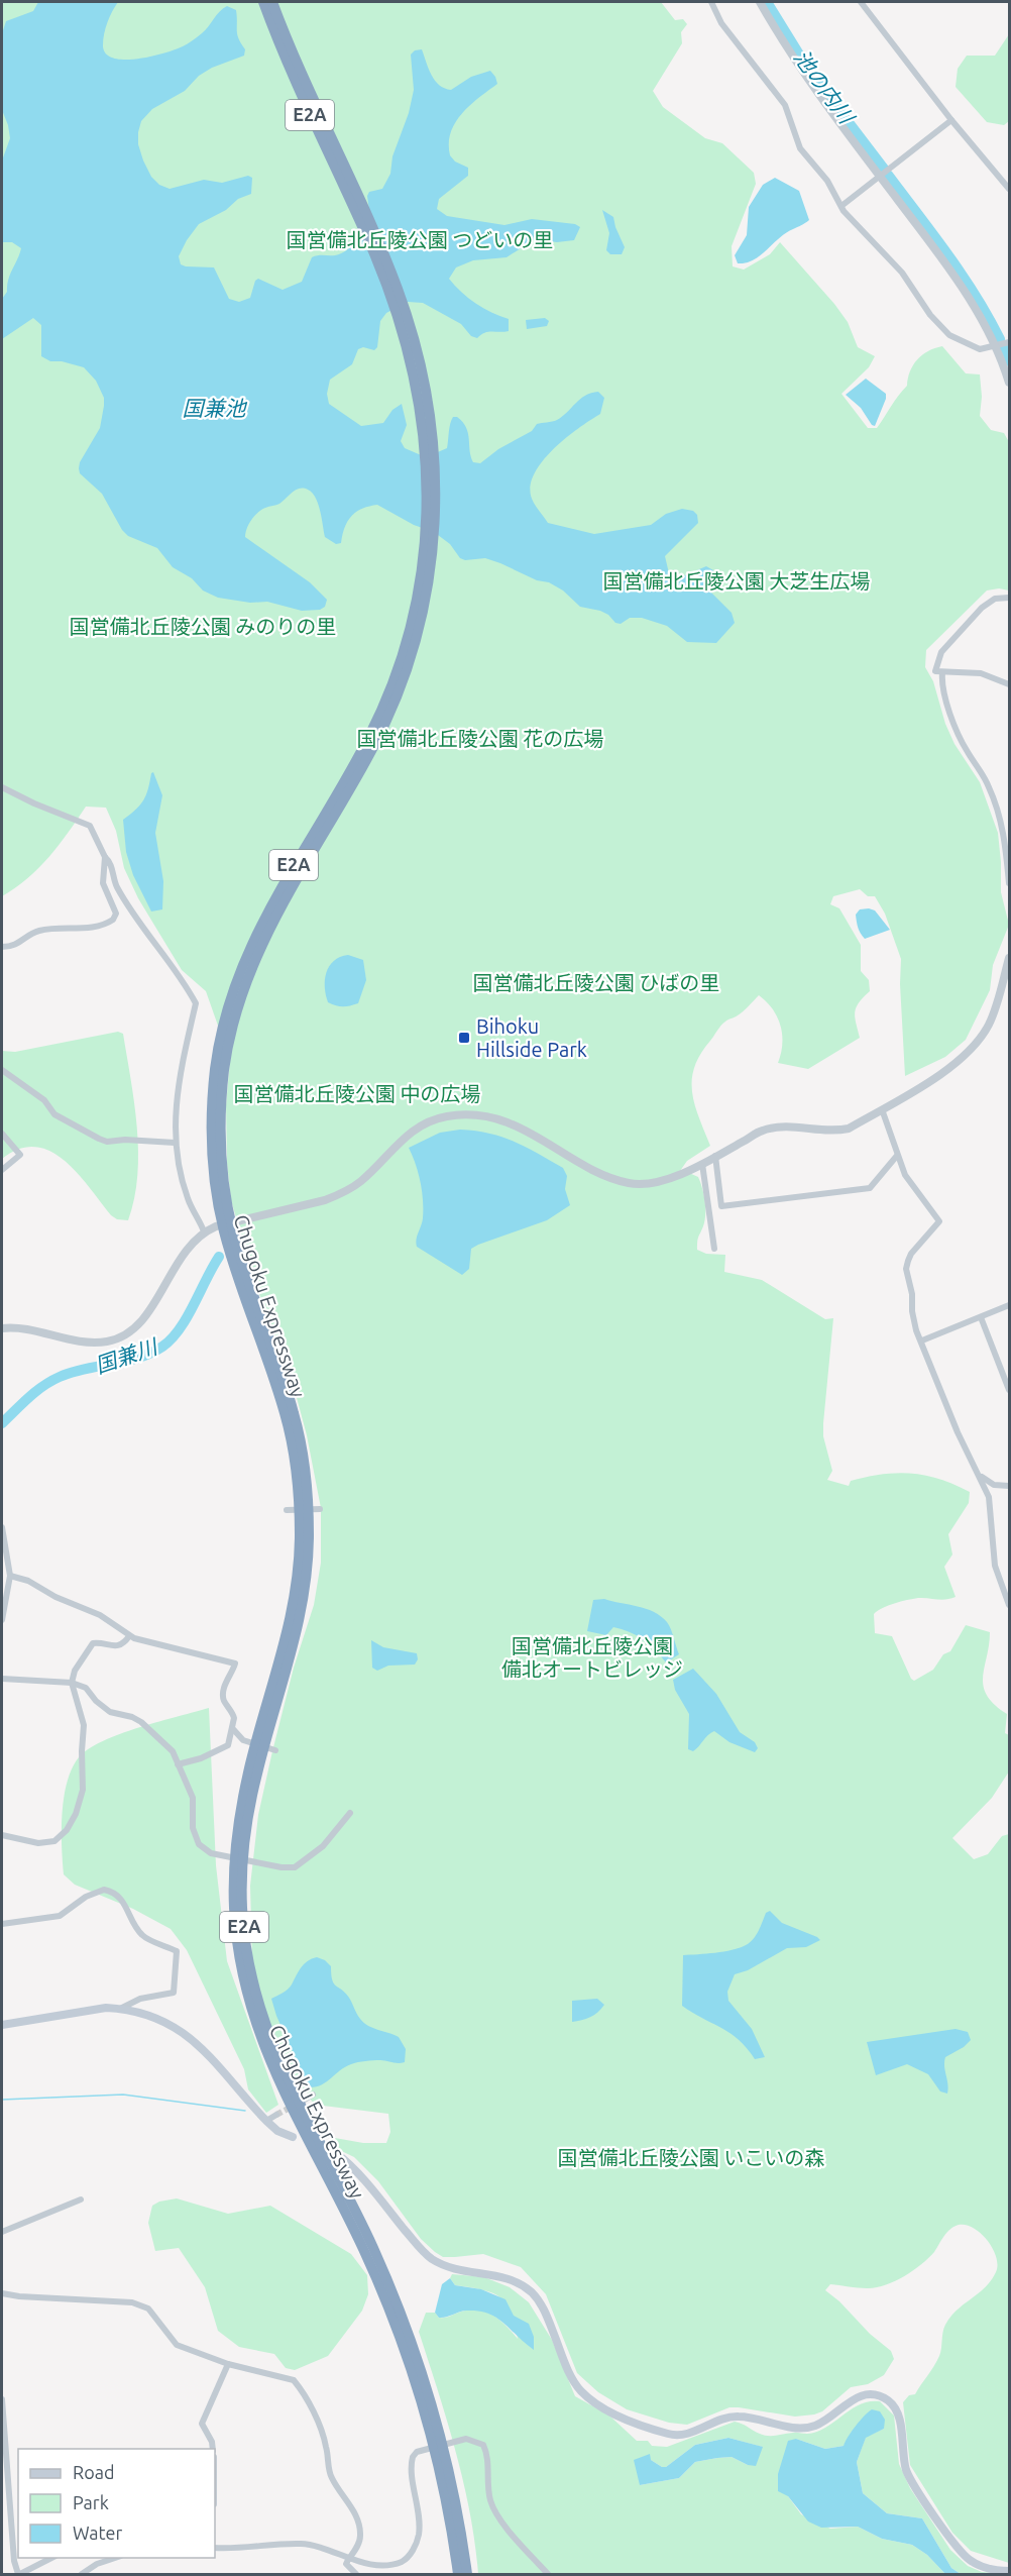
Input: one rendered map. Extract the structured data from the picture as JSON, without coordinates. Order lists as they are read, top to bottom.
{
  "streets": {
    "highway": ["E2A", "Chugoku Expressway"]
  },
  "water": ["池の内川", "国兼池", "国兼川"],
  "parks": [
    "国営備北丘陵公園 つどいの里",
    "国営備北丘陵公園 大芝生広場",
    "国営備北丘陵公園 みのりの里",
    "国営備北丘陵公園 花の広場",
    "国営備北丘陵公園 ひばの里",
    "国営備北丘陵公園 中の広場",
    "国営備北丘陵公園 備北オートビレッジ",
    "国営備北丘陵公園 いこいの森"
  ],
  "places": {
    "transit": ["Bihoku Hillside Park"]
  },
  "legend": ["Road", "Park", "Water"]
}
